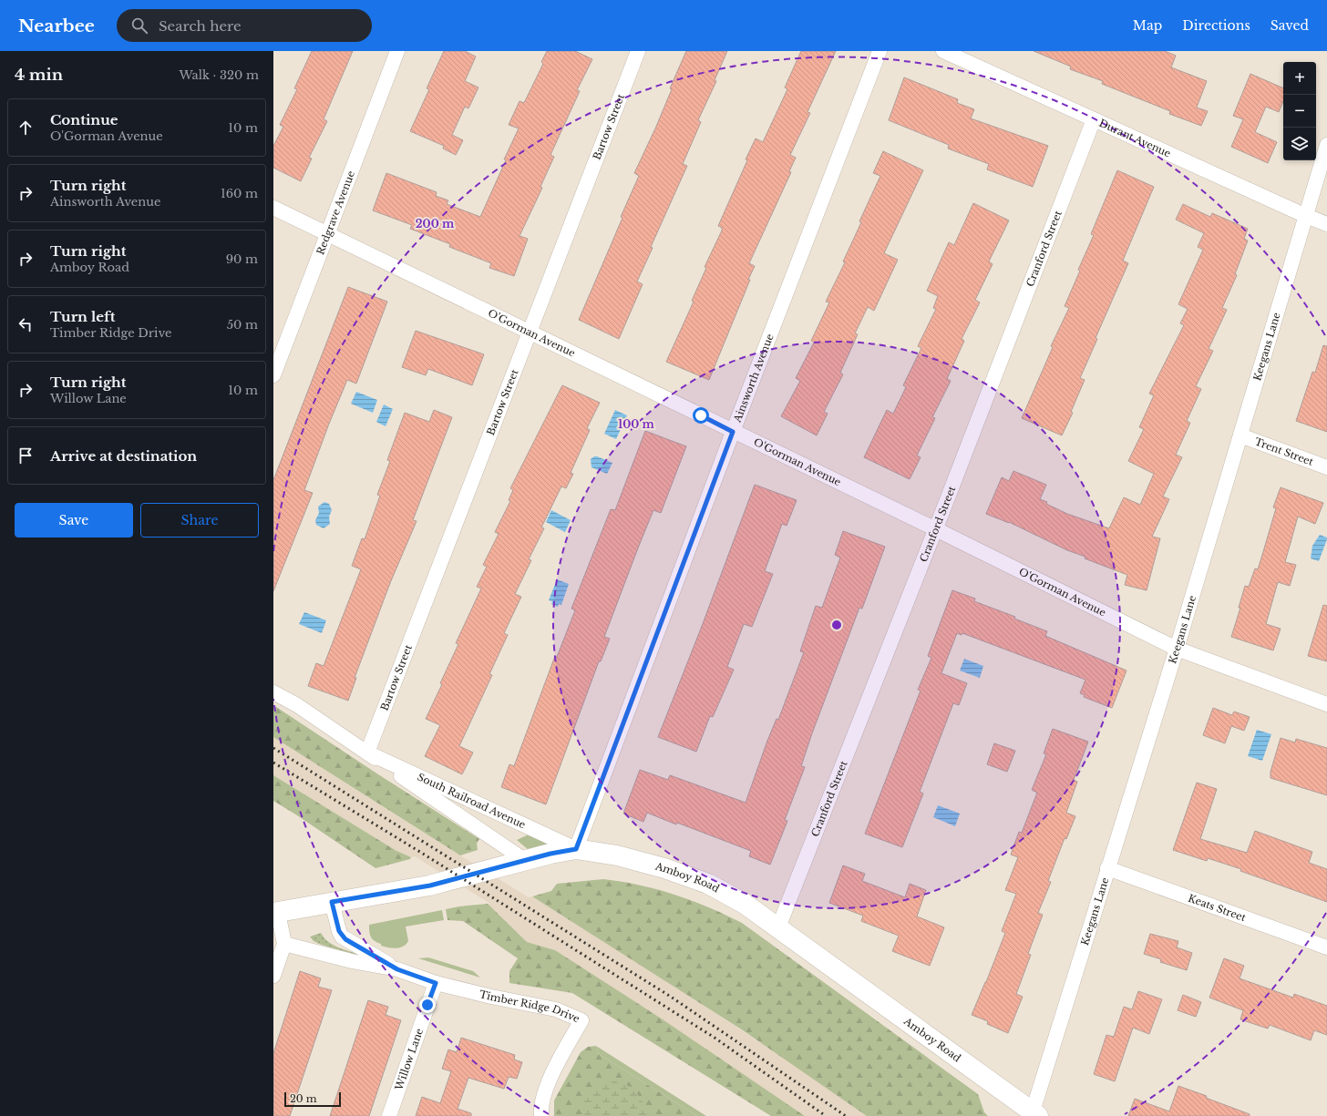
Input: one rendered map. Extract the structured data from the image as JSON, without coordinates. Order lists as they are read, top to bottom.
{
  "streets": {
    "main road": ["Amboy Road"],
    "street": [
      "Bartow Street",
      "Durant Avenue",
      "Redgrave Avenue",
      "Cranford Street",
      "O'Gorman Avenue",
      "Keegans Lane",
      "Ainsworth Avenue",
      "Trent Street",
      "South Railroad Avenue",
      "Keats Street",
      "Timber Ridge Drive",
      "Willow Lane"
    ]
  },
  "crossings": [
    ["Bartow Street", "O'Gorman Avenue"],
    ["Bartow Street", "South Railroad Avenue"],
    ["Durant Avenue", "Cranford Street"],
    ["Durant Avenue", "Keegans Lane"],
    ["Redgrave Avenue", "O'Gorman Avenue"],
    ["Cranford Street", "O'Gorman Avenue"],
    ["Cranford Street", "Amboy Road"],
    ["O'Gorman Avenue", "Keegans Lane"],
    ["O'Gorman Avenue", "Ainsworth Avenue"],
    ["Keegans Lane", "Trent Street"],
    ["Keegans Lane", "Amboy Road"],
    ["Keegans Lane", "Keats Street"],
    ["Ainsworth Avenue", "South Railroad Avenue"],
    ["Ainsworth Avenue", "Amboy Road"],
    ["South Railroad Avenue", "Amboy Road"],
    ["Amboy Road", "Timber Ridge Drive"],
    ["Timber Ridge Drive", "Willow Lane"]
  ],
  "scale_bar": "20 m",
  "page": {
    "header": "Nearbee",
    "search": "Search here",
    "nav": ["Map", "Directions", "Saved"],
    "heading": ["4 min", "Walk · 320 m"],
    "map_buttons": ["+", "−"],
    "list": [
      ["Continue", "O'Gorman Avenue", "10 m"],
      ["Turn right", "Ainsworth Avenue", "160 m"],
      ["Turn right", "Amboy Road", "90 m"],
      ["Turn left", "Timber Ridge Drive", "50 m"],
      ["Turn right", "Willow Lane", "10 m"],
      "Arrive at destination"
    ],
    "buttons": ["Save", "Share"],
    "scale": "20 m"
  },
  "rings": ["200 m", "100 m"]
}
